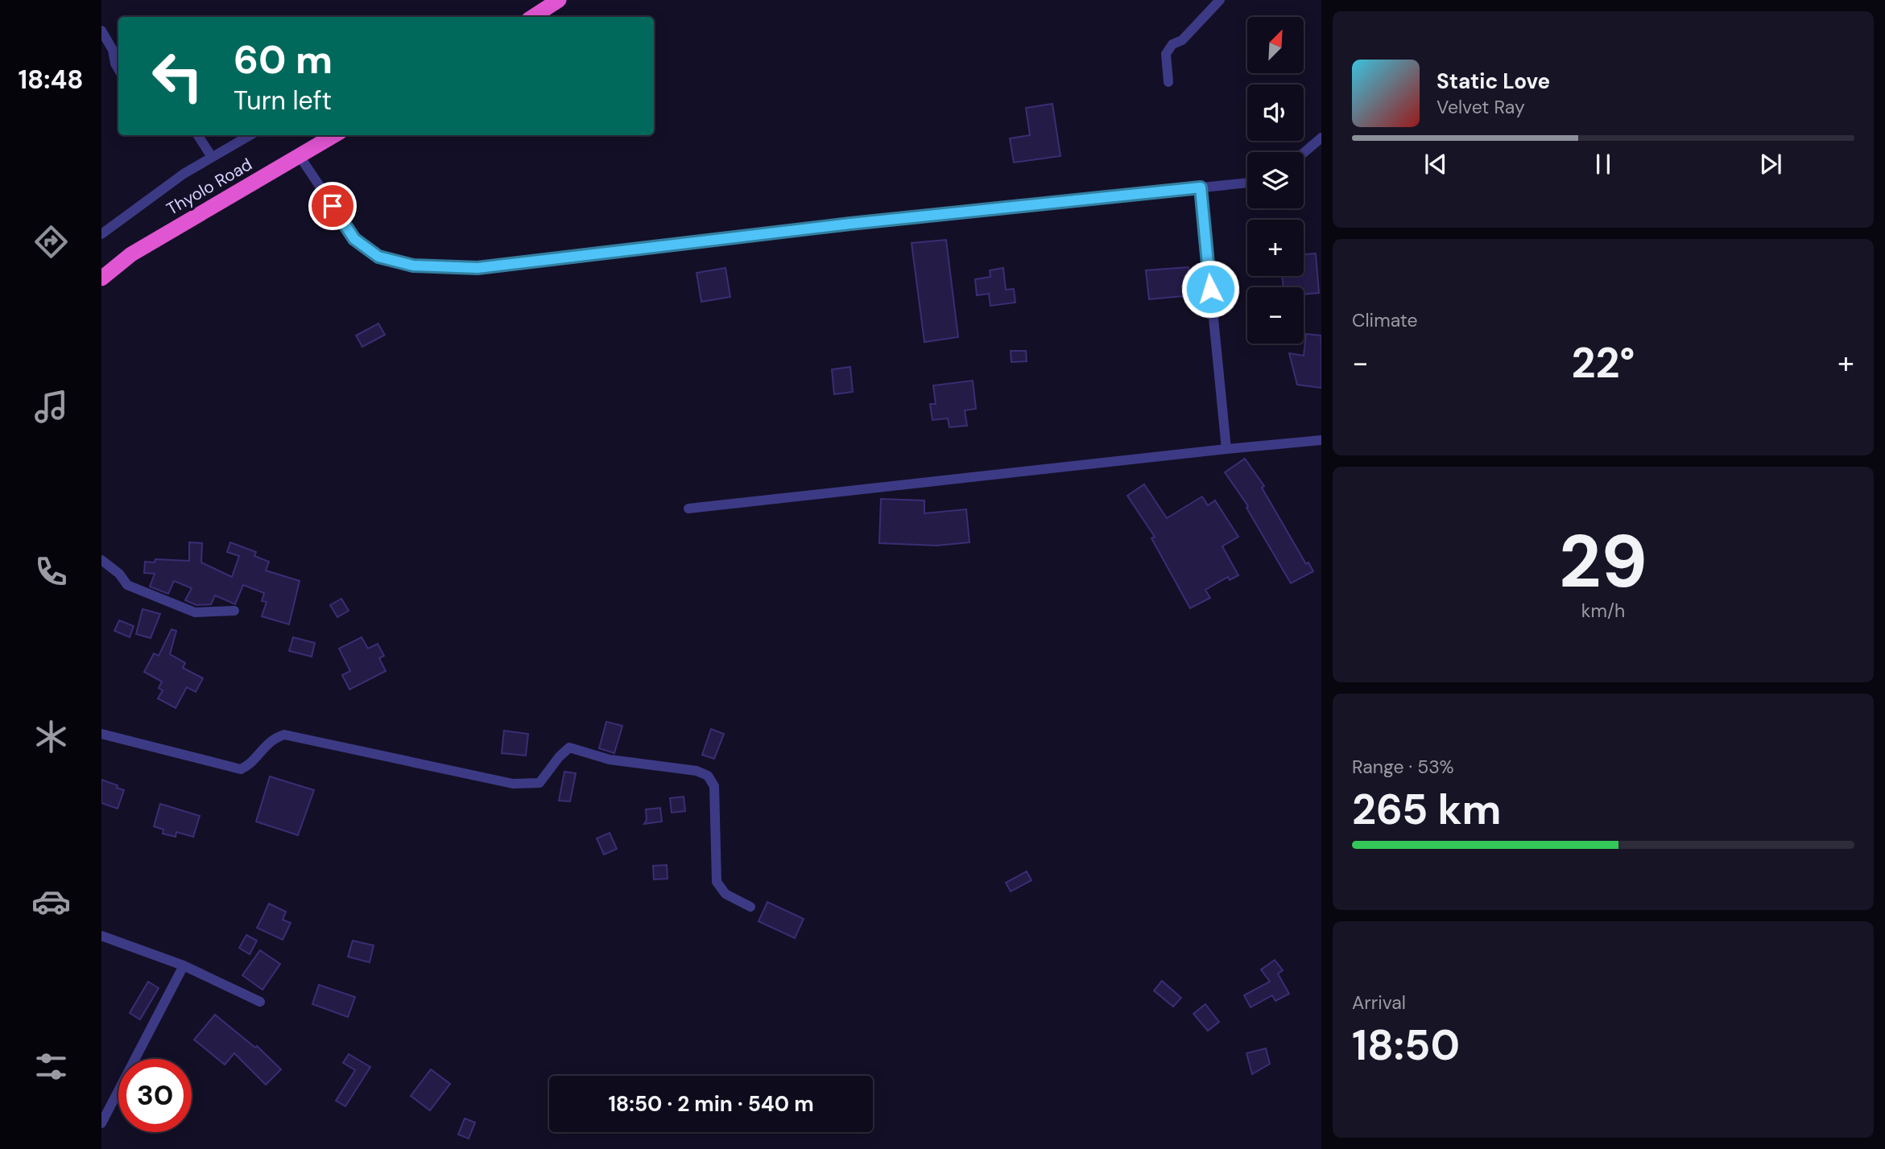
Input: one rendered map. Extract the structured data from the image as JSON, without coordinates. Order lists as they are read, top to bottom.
{
  "streets": {
    "highway": ["Thyolo Road"]
  },
  "north": "top right",
  "page": {
    "tabs": "18:48",
    "map_buttons": ["+", "−"],
    "turn": ["60 m", "Turn left"],
    "song": ["Static Love", "Velvet Ray"],
    "tile": [
      "Climate",
      ["29", "km/h"],
      ["Range · 53%", "265 km"],
      ["Arrival", "18:50"]
    ],
    "heat": ["−", "22°", "+"],
    "limit": "30",
    "trip": "18:50 · 2 min · 540 m"
  }
}
